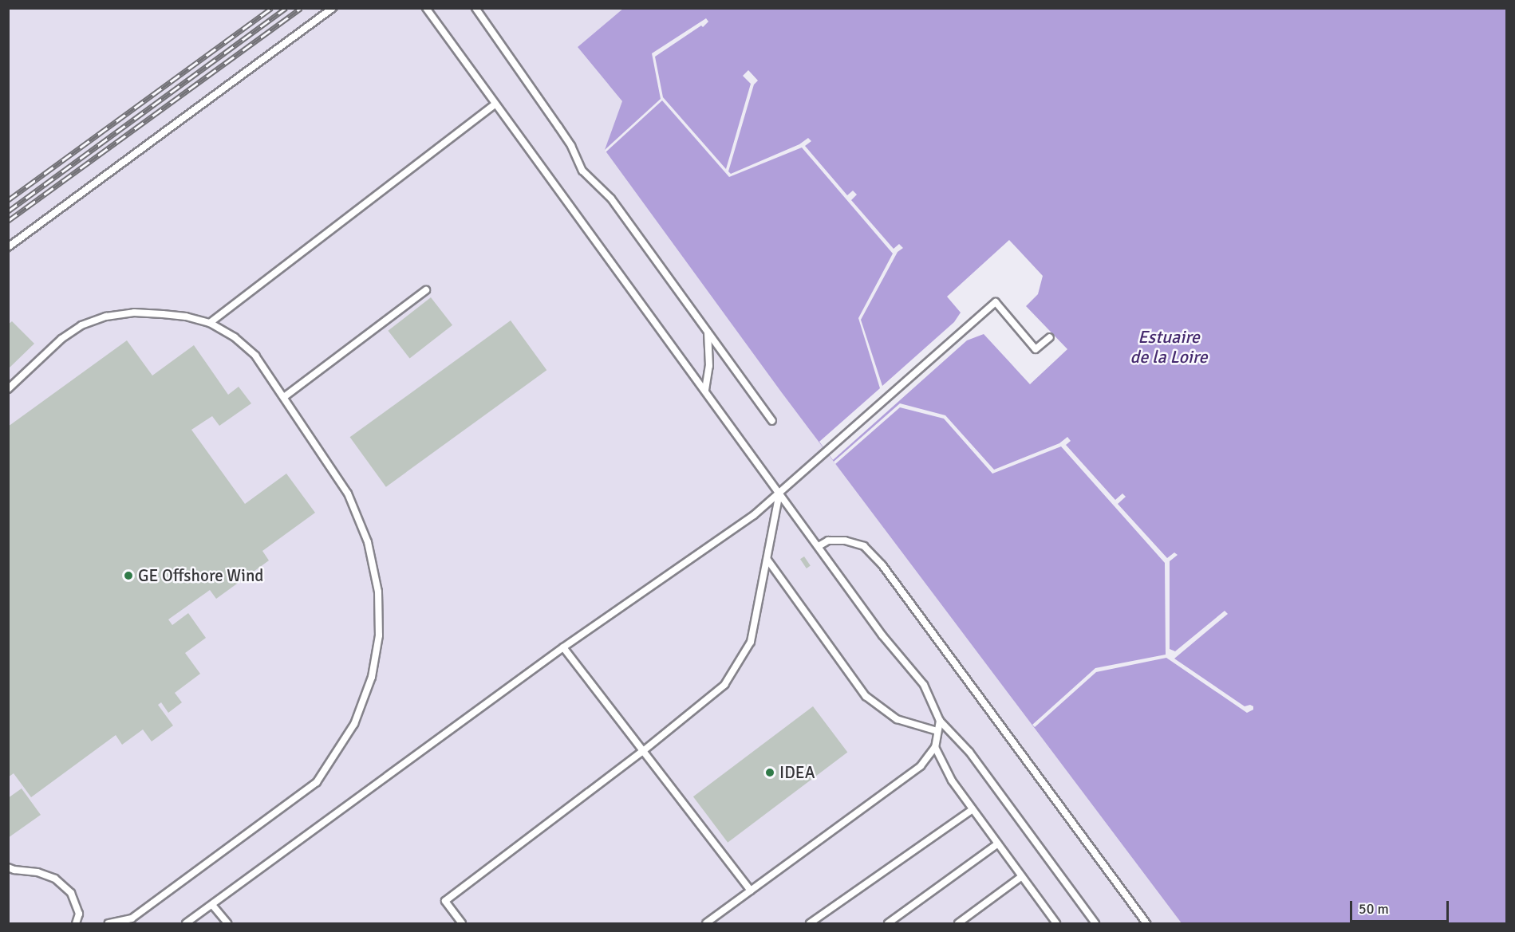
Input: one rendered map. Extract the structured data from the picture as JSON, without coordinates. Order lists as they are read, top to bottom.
{
  "water": ["Estuaire de la Loire"],
  "places": ["GE Offshore Wind", "IDEA"],
  "scale_bar": "50 m"
}
